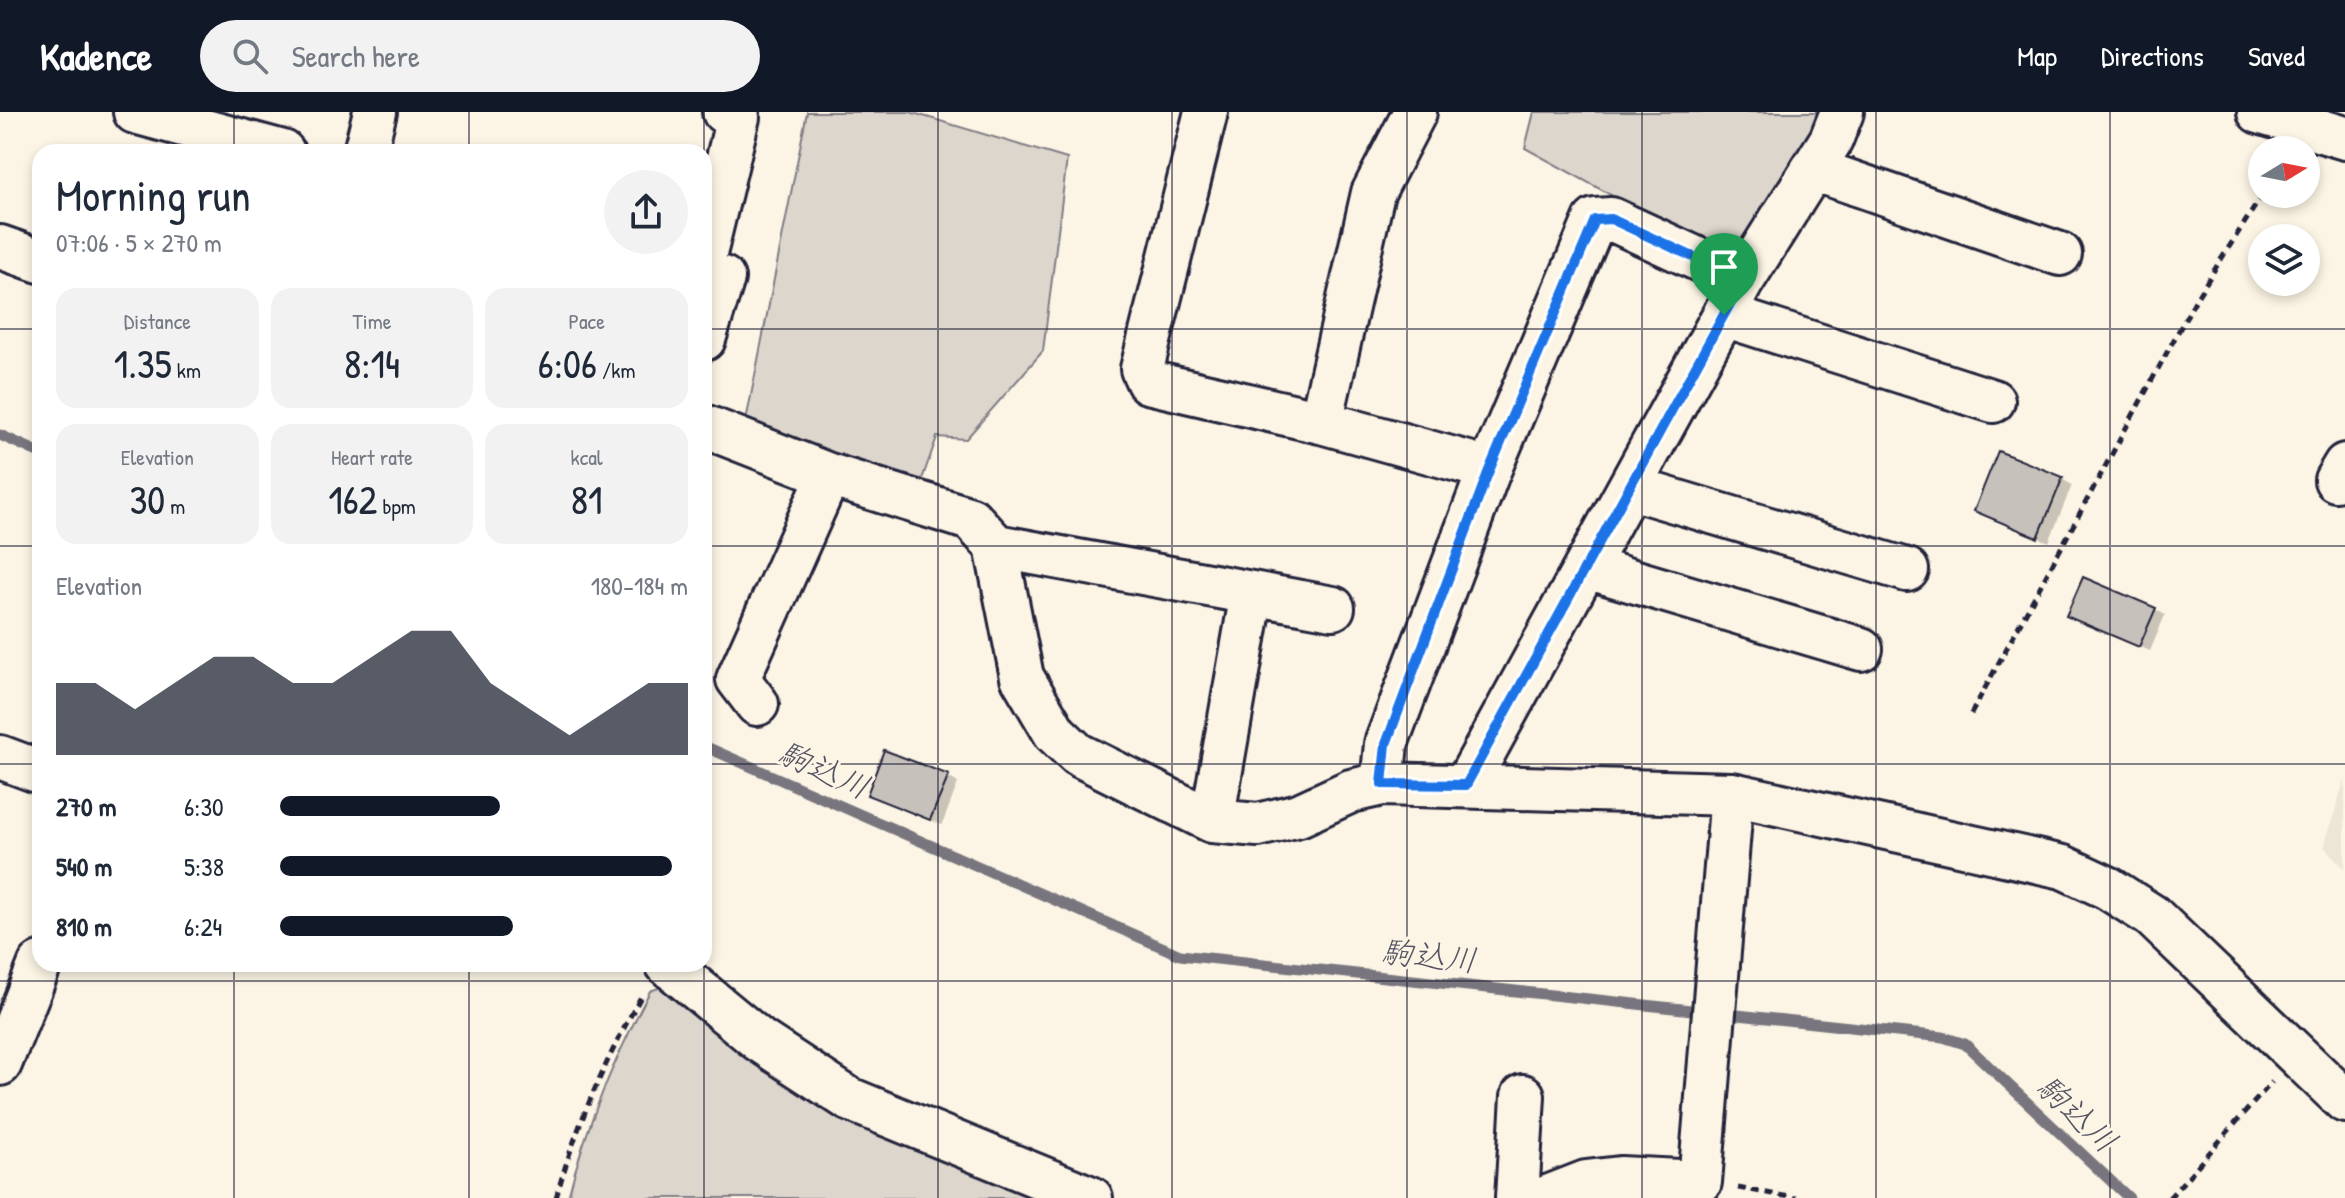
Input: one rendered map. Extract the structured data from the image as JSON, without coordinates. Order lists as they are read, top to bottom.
{
  "water": ["駒込川"],
  "north": "right",
  "page": {
    "header": "Kadence",
    "search": "Search here",
    "nav": ["Map", "Directions", "Saved"],
    "heading": ["Morning run", "07:06 · 5 × 270 m"],
    "stats": [
      ["Distance", "1.35 km"],
      ["Time", "8:14"],
      ["Pace", "6:06 /km"],
      ["Elevation", "30 m"],
      ["Heart rate", "162 bpm"],
      ["kcal", "81"]
    ],
    "chart": ["Elevation", "180–184 m"],
    "list": [
      {
        "name": "270 m",
        "note": "6:30"
      },
      {
        "name": "540 m",
        "note": "5:38"
      },
      {
        "name": "810 m",
        "note": "6:24"
      }
    ]
  }
}
